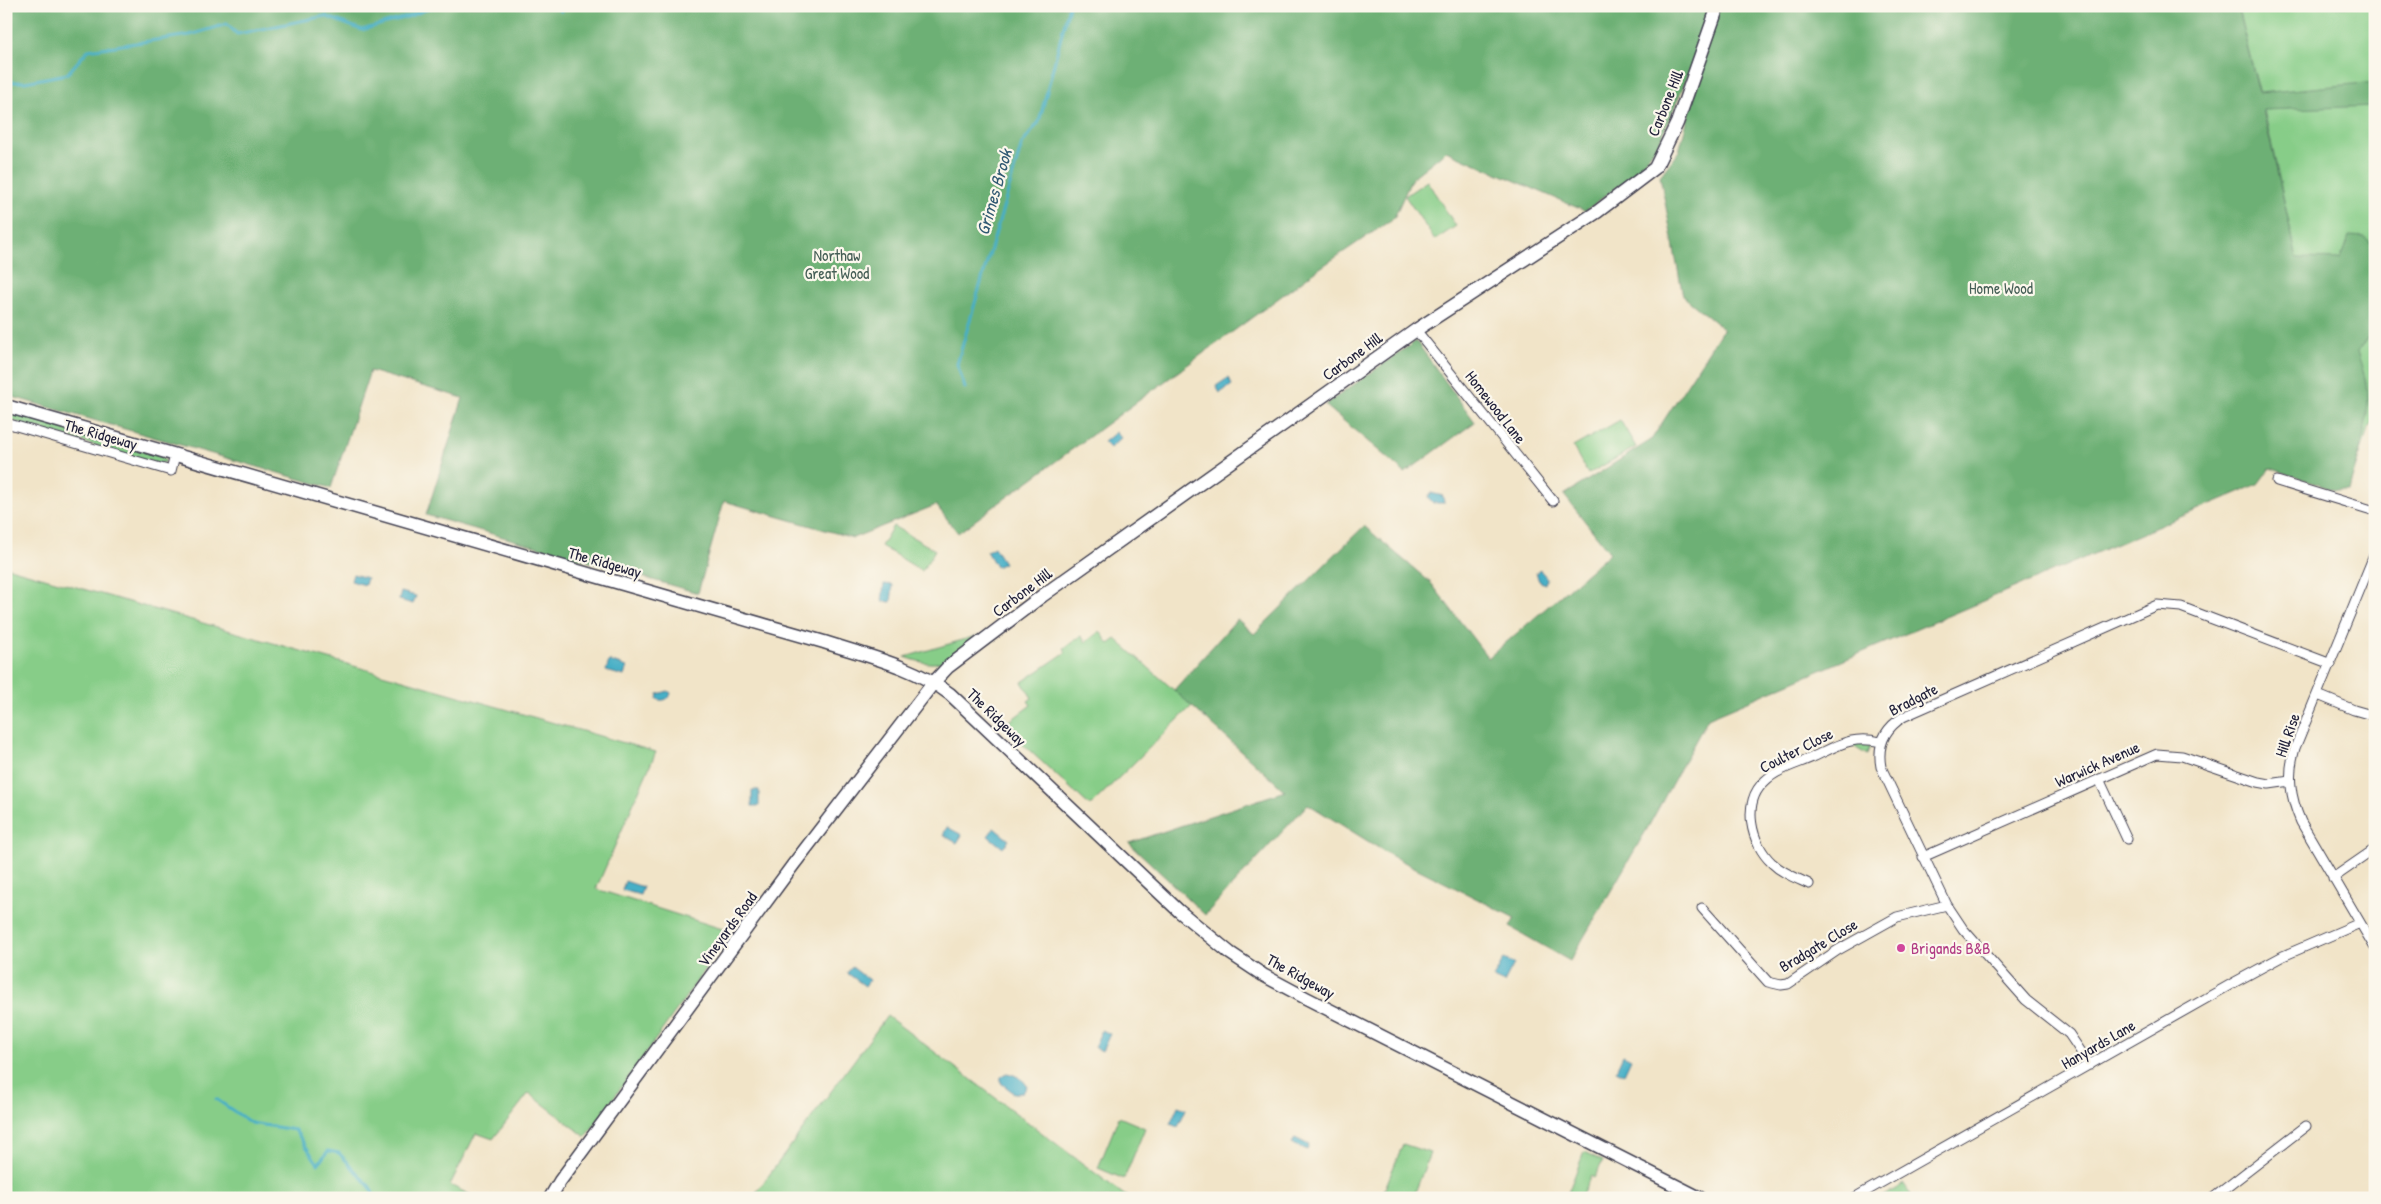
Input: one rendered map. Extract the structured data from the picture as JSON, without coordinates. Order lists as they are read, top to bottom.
{
  "streets": {
    "street": [
      "Carbone Hill",
      "Homewood Lane",
      "The Ridgeway",
      "Bradgate",
      "Hill Rise",
      "Coulter Close",
      "Warwick Avenue",
      "Vineyards Road",
      "Bradgate Close",
      "Hanyards Lane"
    ]
  },
  "crossings": [
    ["Carbone Hill", "Homewood Lane"],
    ["Carbone Hill", "The Ridgeway"],
    ["Carbone Hill", "Vineyards Road"],
    ["The Ridgeway", "Vineyards Road"],
    ["Bradgate", "Hill Rise"],
    ["Bradgate", "Coulter Close"],
    ["Hill Rise", "Warwick Avenue"],
    ["Hill Rise", "Hanyards Lane"]
  ],
  "water": ["Grimes Brook"],
  "parks": ["Northaw Great Wood", "Home Wood"],
  "places": ["Brigands B&B"]
}
